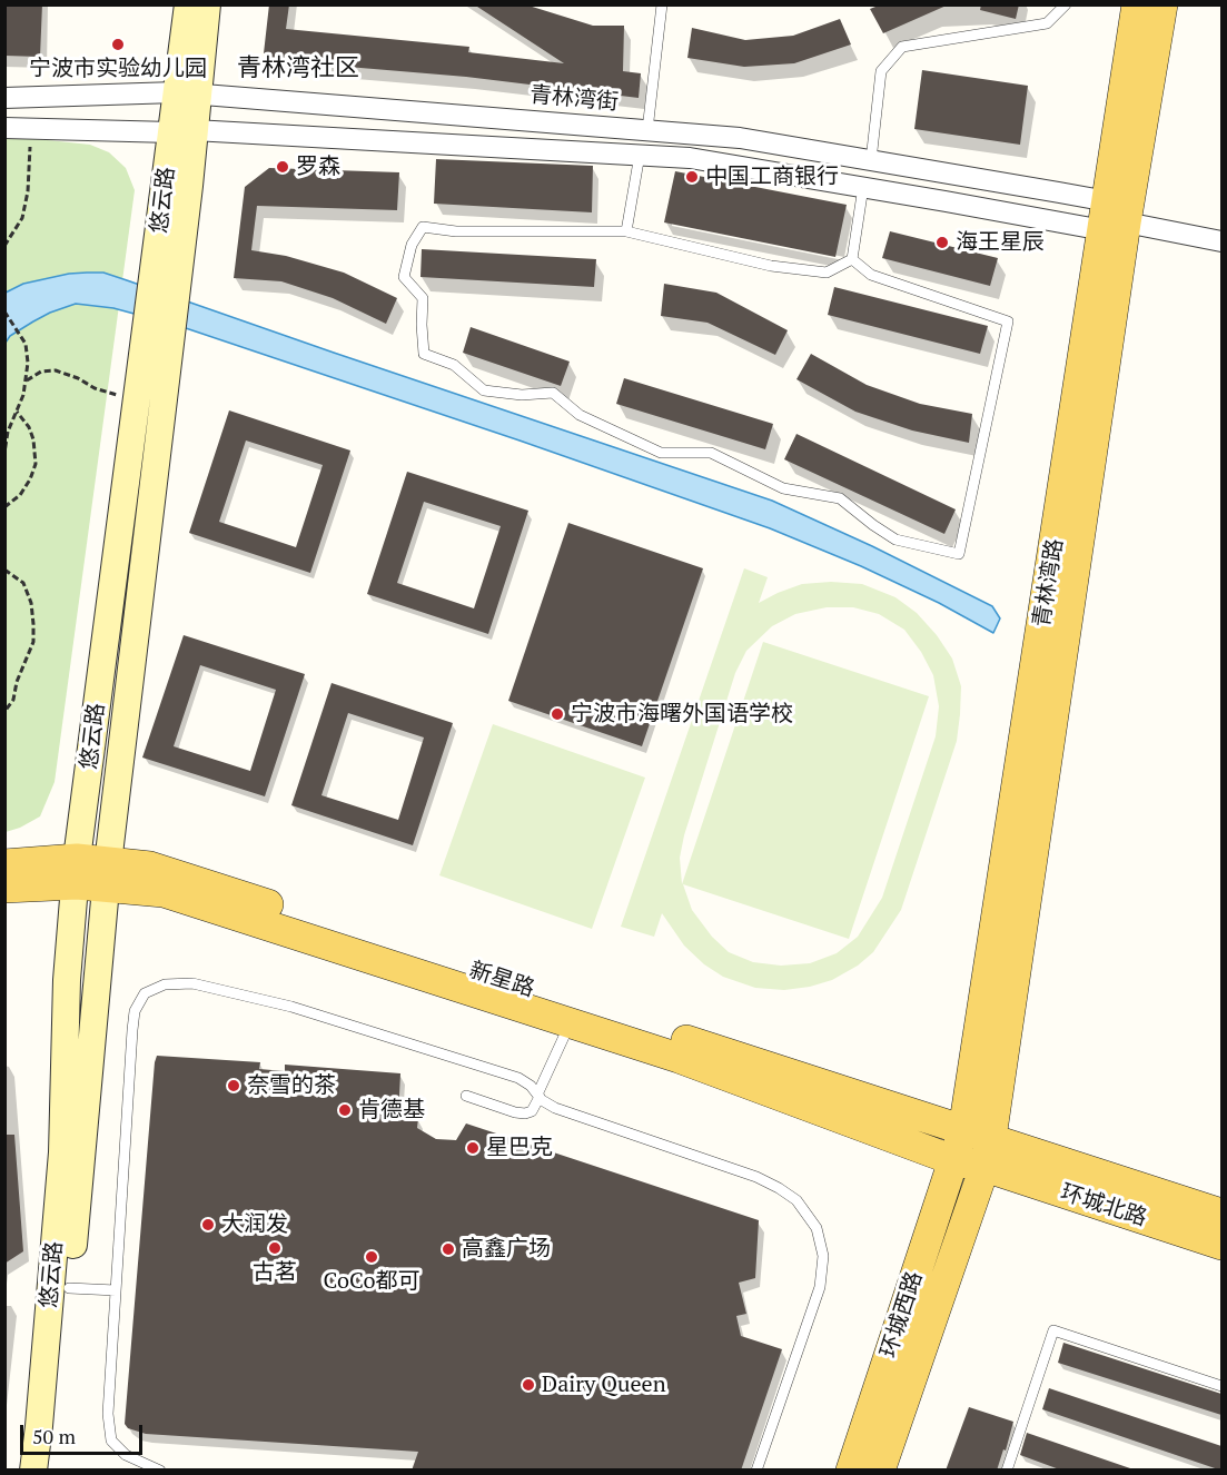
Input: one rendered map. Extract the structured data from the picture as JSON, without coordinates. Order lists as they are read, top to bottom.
{
  "streets": {
    "main road": [
      "青林湾路",
      "新星路",
      "环城北路",
      "环城西路"
    ],
    "street": ["青林湾街", "悠云路"]
  },
  "crossings": [
    ["青林湾街", "悠云路"],
    ["青林湾街", "青林湾路"],
    ["悠云路", "新星路"],
    ["青林湾路", "新星路"],
    ["青林湾路", "环城北路"],
    ["青林湾路", "环城西路"],
    ["新星路", "环城北路"],
    ["新星路", "环城西路"]
  ],
  "districts": ["青林湾社区"],
  "places": [
    "宁波市实验幼儿园",
    "罗森",
    "中国工商银行",
    "海王星辰",
    "宁波市海曙外国语学校",
    "奈雪的茶",
    "肯德基",
    "星巴克",
    "大润发",
    "古茗",
    "高鑫广场",
    "CoCo都可",
    "Dairy Queen"
  ],
  "scale_bar": "50 m"
}
